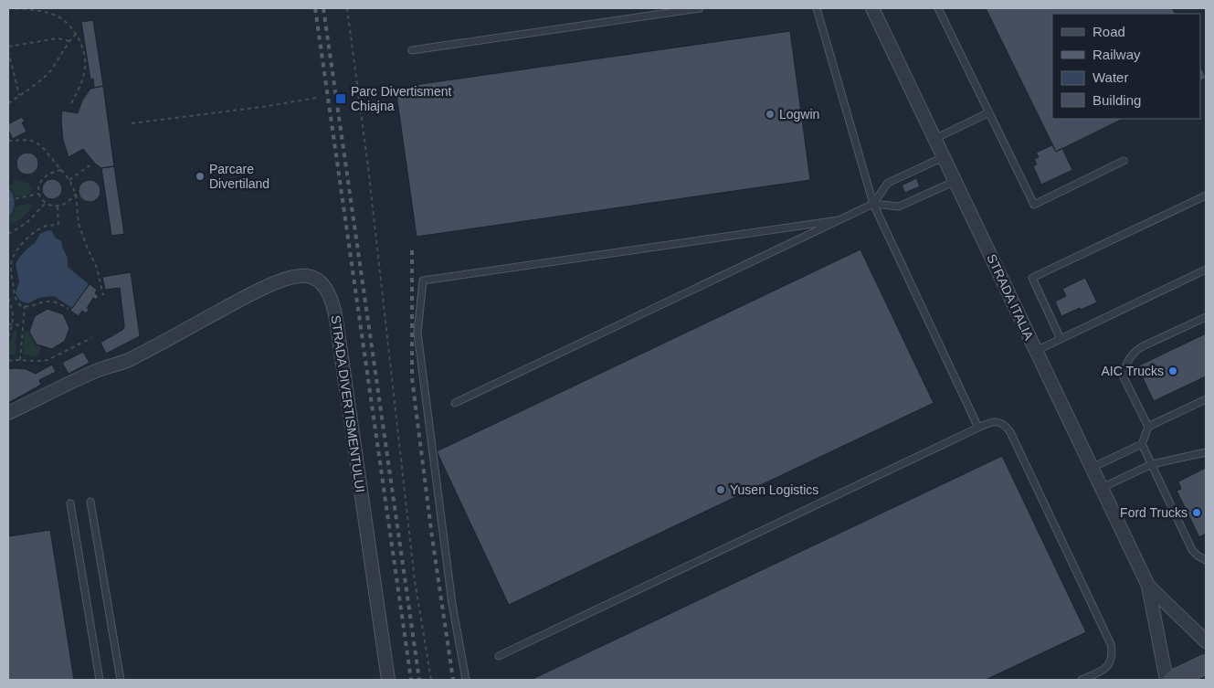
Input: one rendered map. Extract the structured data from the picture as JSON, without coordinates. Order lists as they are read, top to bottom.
{
  "streets": {
    "street": ["STRADA ITALIA", "STRADA DIVERTISMENTULUI"]
  },
  "places": {
    "transit": ["Parc Divertisment Chiajna"],
    "other": [
      "Logwin",
      "Parcare Divertiland",
      "AIC Trucks",
      "Yusen Logistics",
      "Ford Trucks"
    ]
  },
  "legend": [
    "Road",
    "Railway",
    "Water",
    "Building"
  ]
}
